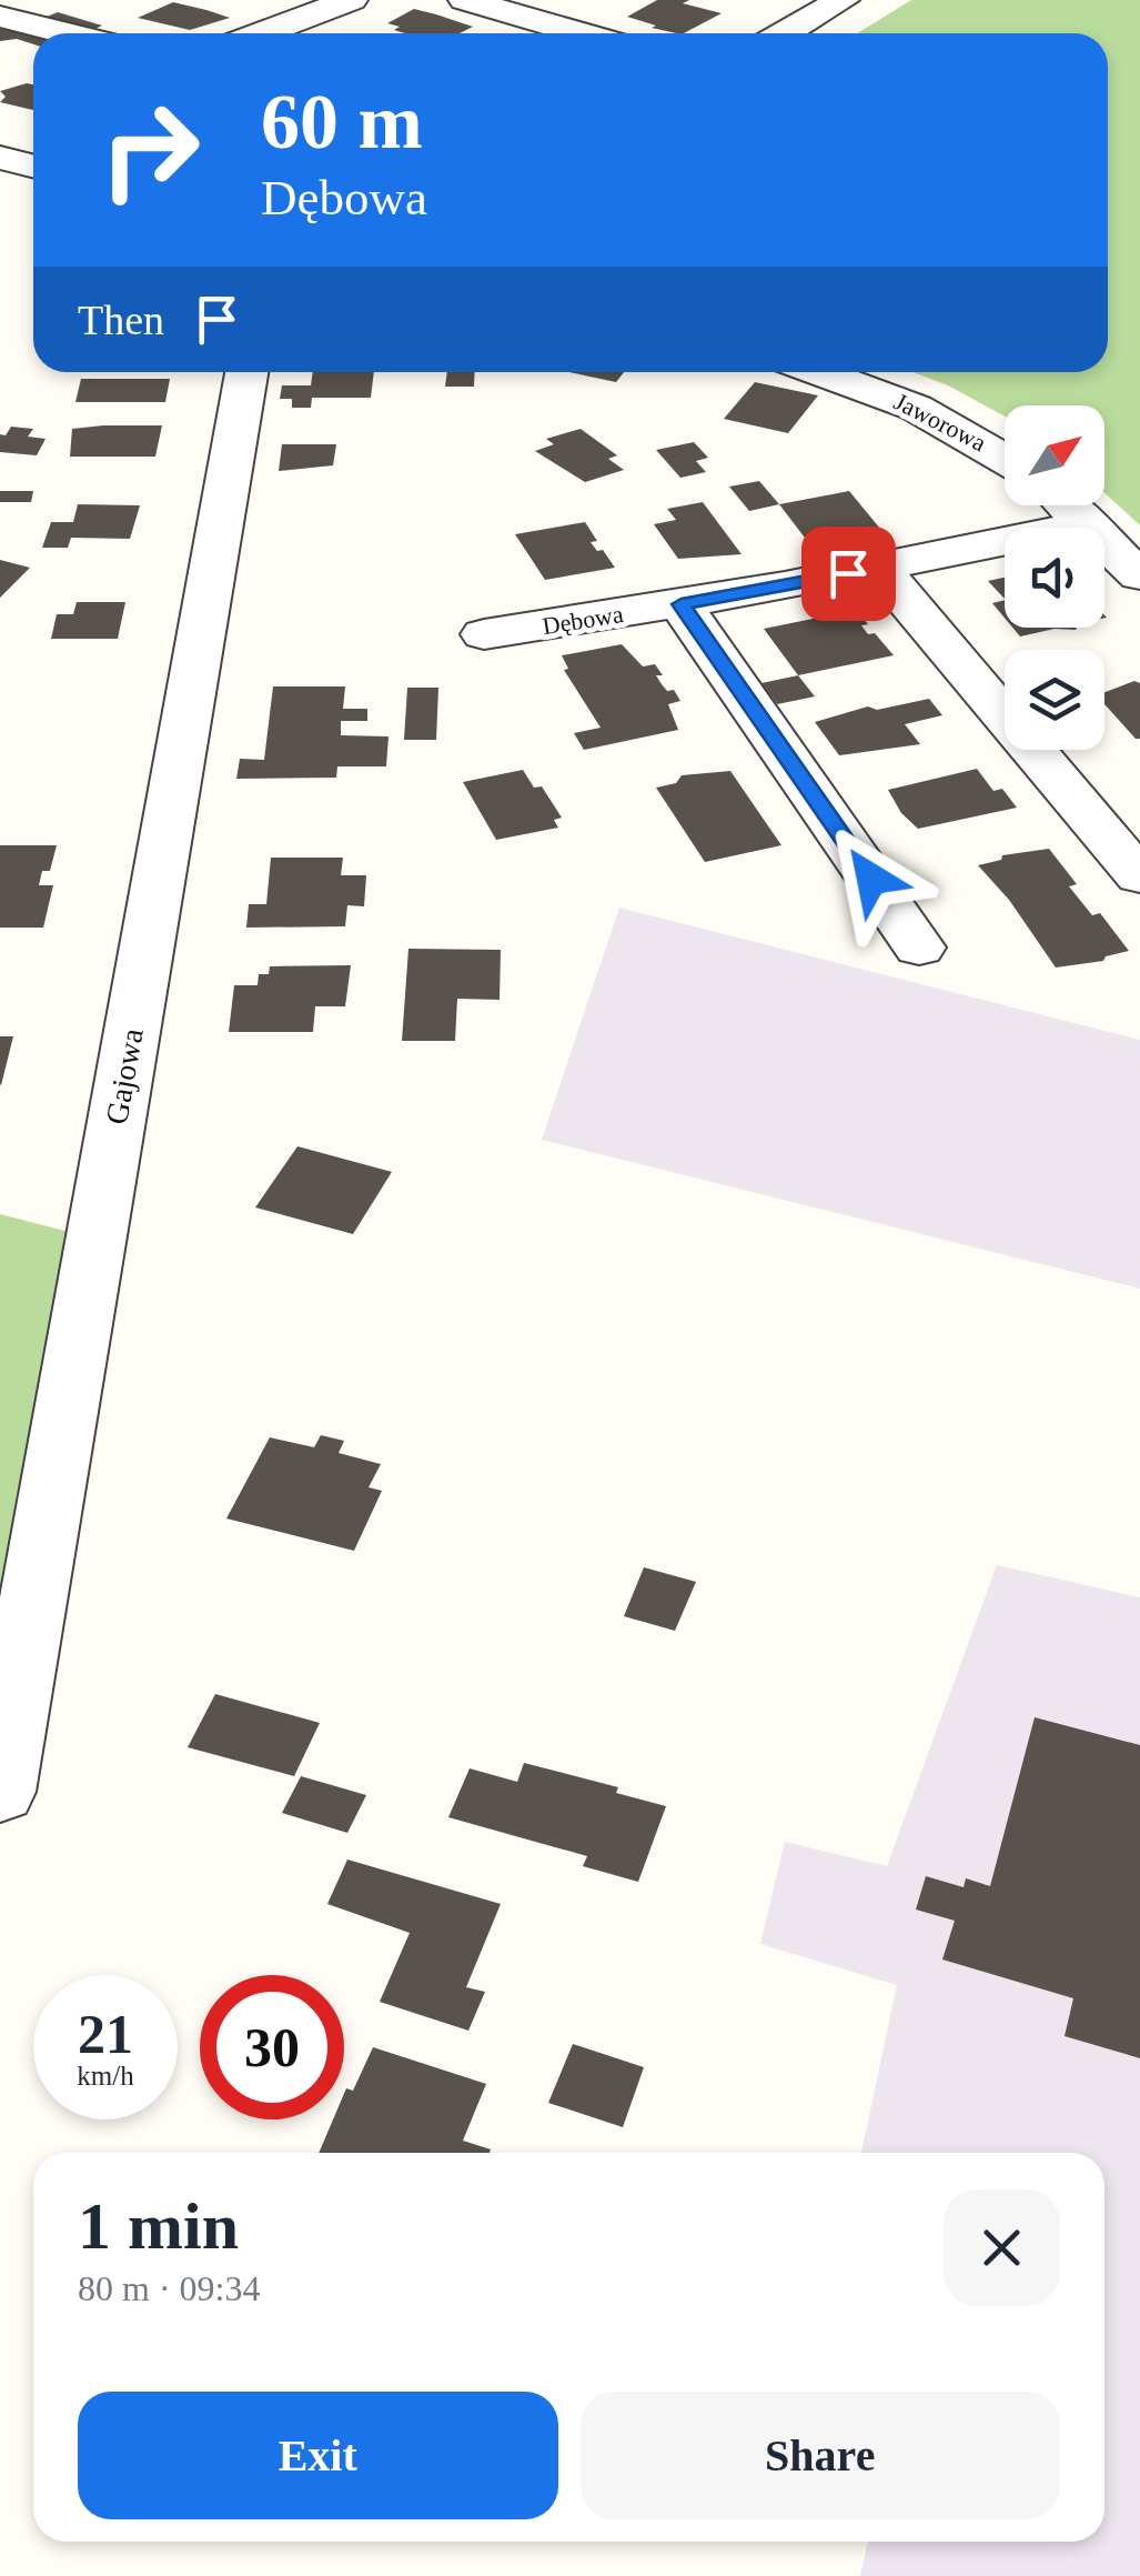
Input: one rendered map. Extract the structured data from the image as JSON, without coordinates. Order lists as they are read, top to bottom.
{
  "streets": {
    "street": ["Jaworowa", "Dębowa", "Gajowa"]
  },
  "north": "top right",
  "page": {
    "turn": ["60 m", "Dębowa"],
    "then": "Then",
    "speed": "21 km/h",
    "limit": "30",
    "heading": ["1 min", "80 m · 09:34"],
    "buttons": ["Exit", "Share"]
  }
}
